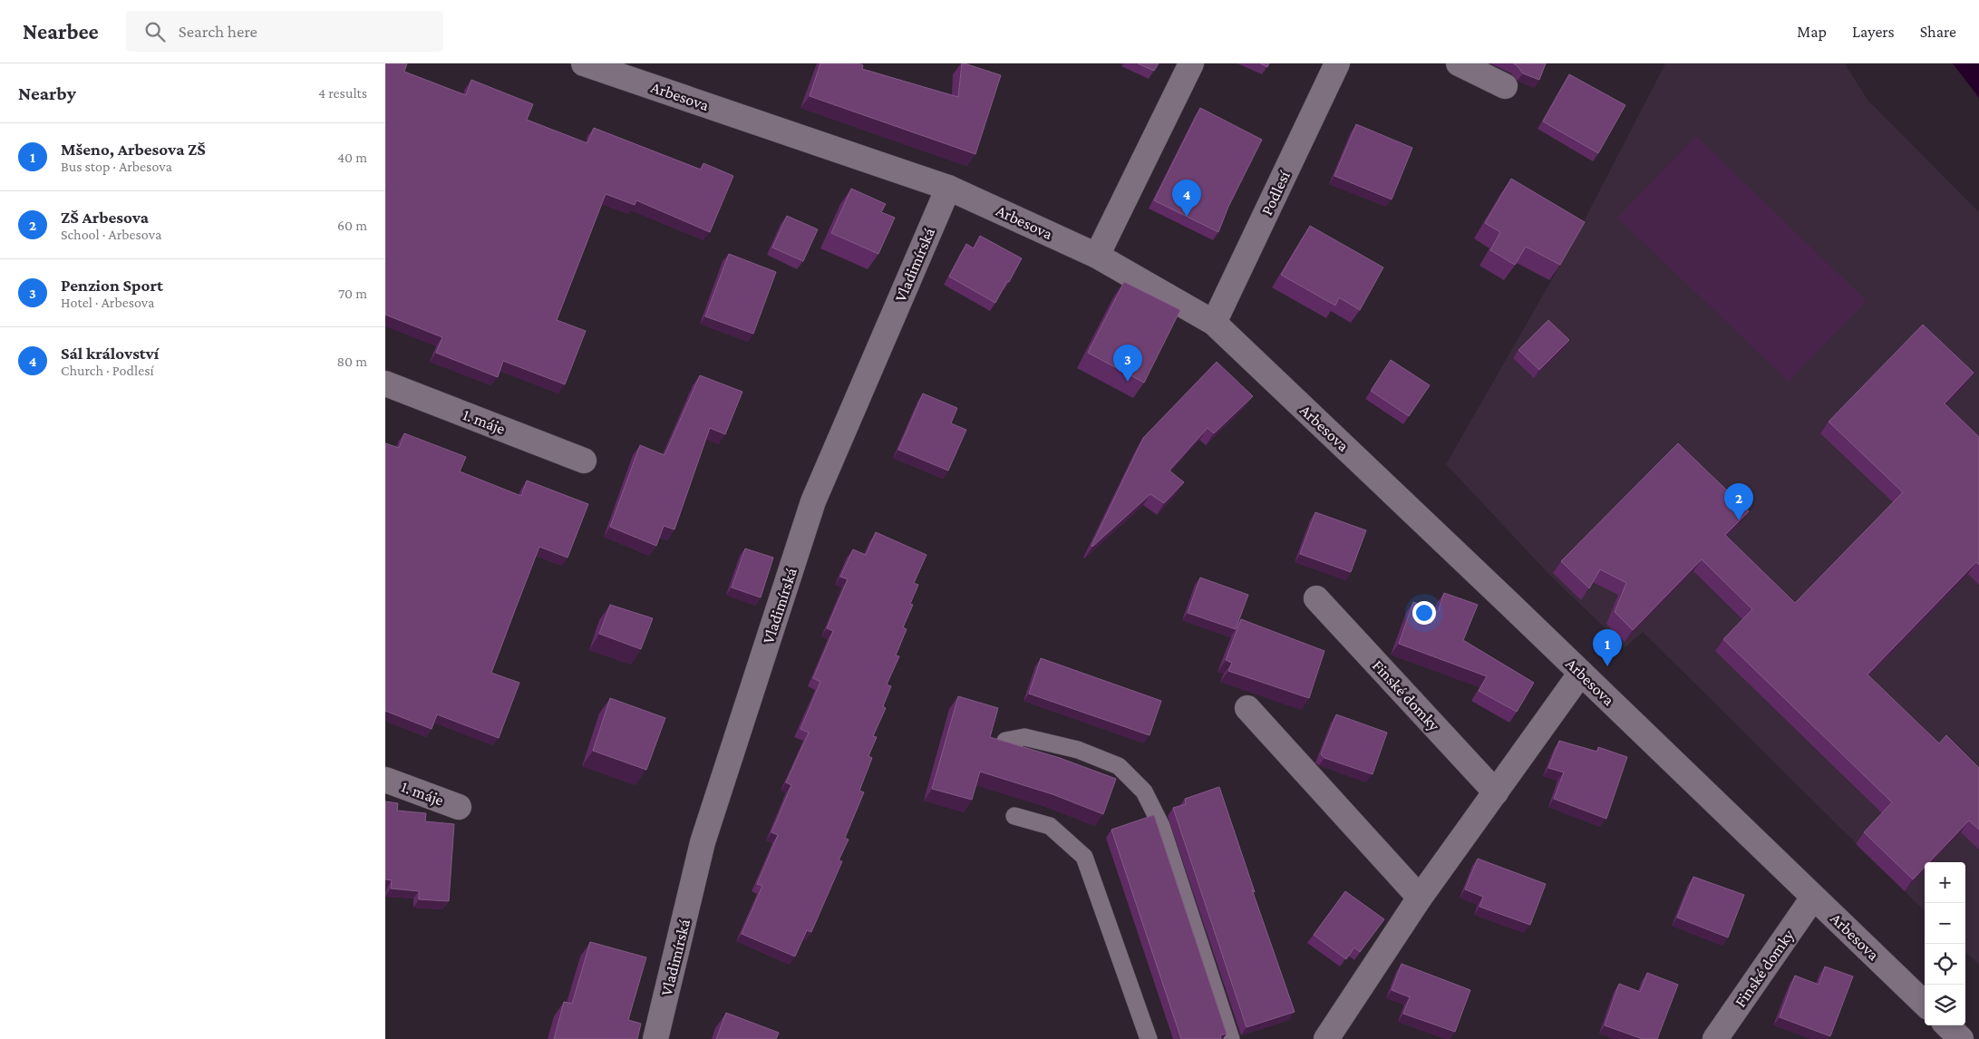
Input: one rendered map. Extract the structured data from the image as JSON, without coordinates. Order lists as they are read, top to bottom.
{
  "streets": {
    "street": [
      "Arbesova",
      "Podlesí",
      "Vladimírská",
      "1. máje",
      "Finské domky"
    ]
  },
  "crossings": [
    ["Arbesova", "Podlesí"],
    ["Arbesova", "Vladimírská"],
    ["Arbesova", "Finské domky"]
  ],
  "page": {
    "header": "Nearbee",
    "search": "Search here",
    "nav": ["Map", "Layers", "Share"],
    "heading": ["Nearby", "4 results"],
    "list": [
      {
        "mark": "1",
        "name": "Mšeno, Arbesova ZŠ",
        "note": "Bus stop · Arbesova",
        "value": "40 m"
      },
      {
        "mark": "2",
        "name": "ZŠ Arbesova",
        "note": "School · Arbesova",
        "value": "60 m"
      },
      {
        "mark": "3",
        "name": "Penzion Sport",
        "note": "Hotel · Arbesova",
        "value": "70 m"
      },
      {
        "mark": "4",
        "name": "Sál království",
        "note": "Church · Podlesí",
        "value": "80 m"
      }
    ],
    "pins": [
      "4",
      "3",
      "2",
      "1"
    ],
    "map_buttons": ["+", "−"]
  }
}
